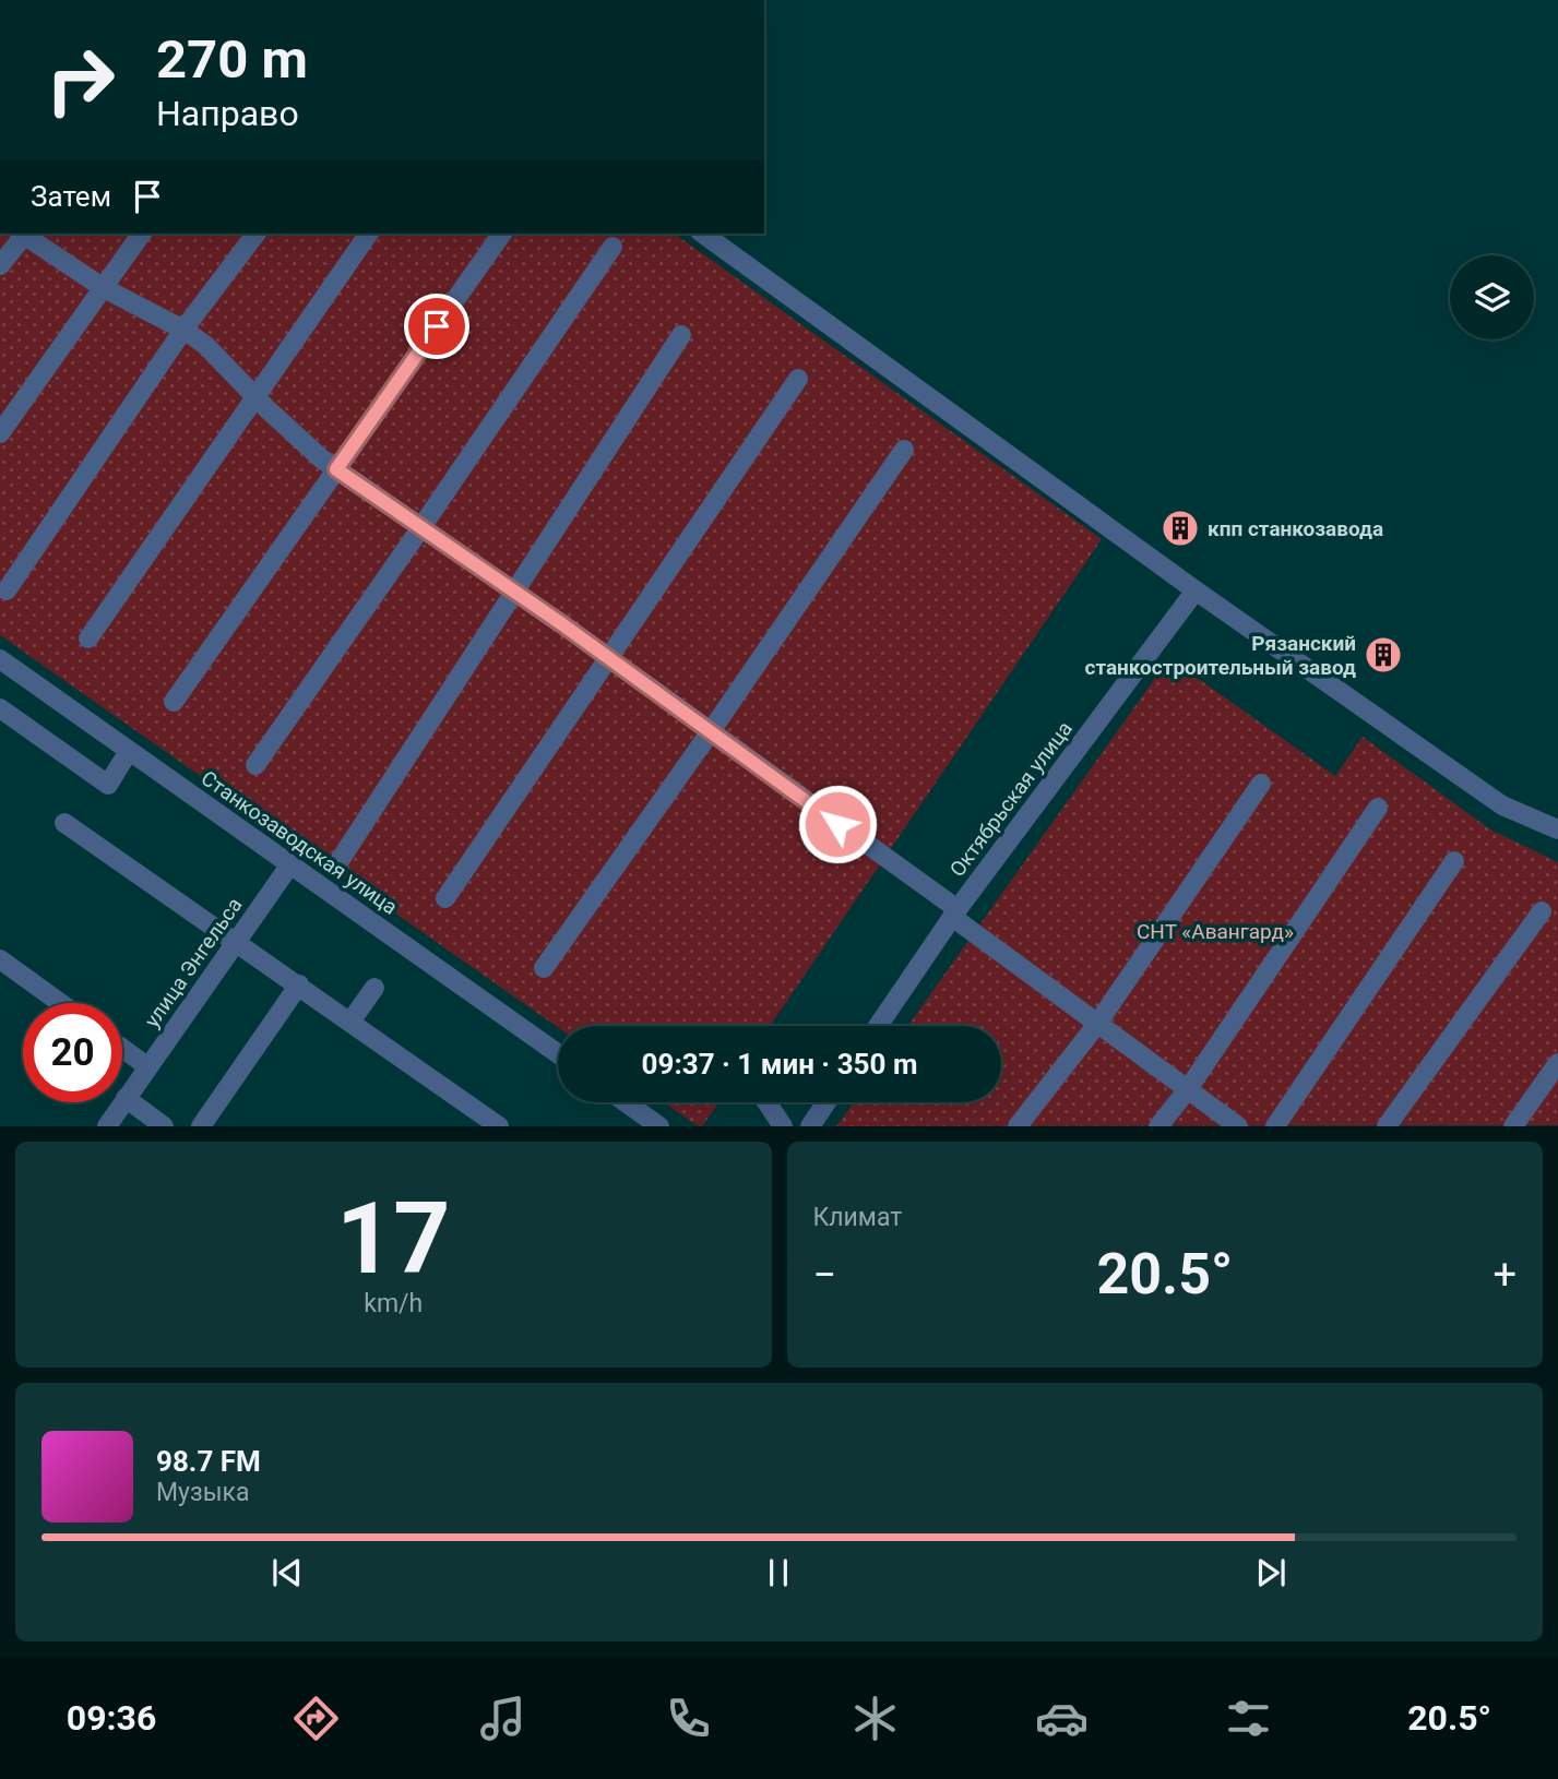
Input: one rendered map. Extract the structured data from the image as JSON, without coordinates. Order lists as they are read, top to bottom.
{
  "streets": {
    "street": ["Октябрьская улица", "Станкозаводская улица", "улица Энгельса"]
  },
  "crossings": [
    ["Станкозаводская улица", "улица Энгельса"]
  ],
  "parks": ["СНТ «Авангард»"],
  "places": {
    "building": ["кпп станкозавода", "Рязанский станкостроительный завод"]
  },
  "page": {
    "turn": ["270 m", "Направо"],
    "then": "Затем",
    "limit": "20",
    "trip": "09:37 · 1 мин · 350 m",
    "tile": [
      ["17", "km/h"],
      "Климат"
    ],
    "heat": ["−", "20.5°", "+"],
    "song": ["98.7 FM", "Музыка"],
    "tabs": ["09:36", "20.5°"]
  }
}
